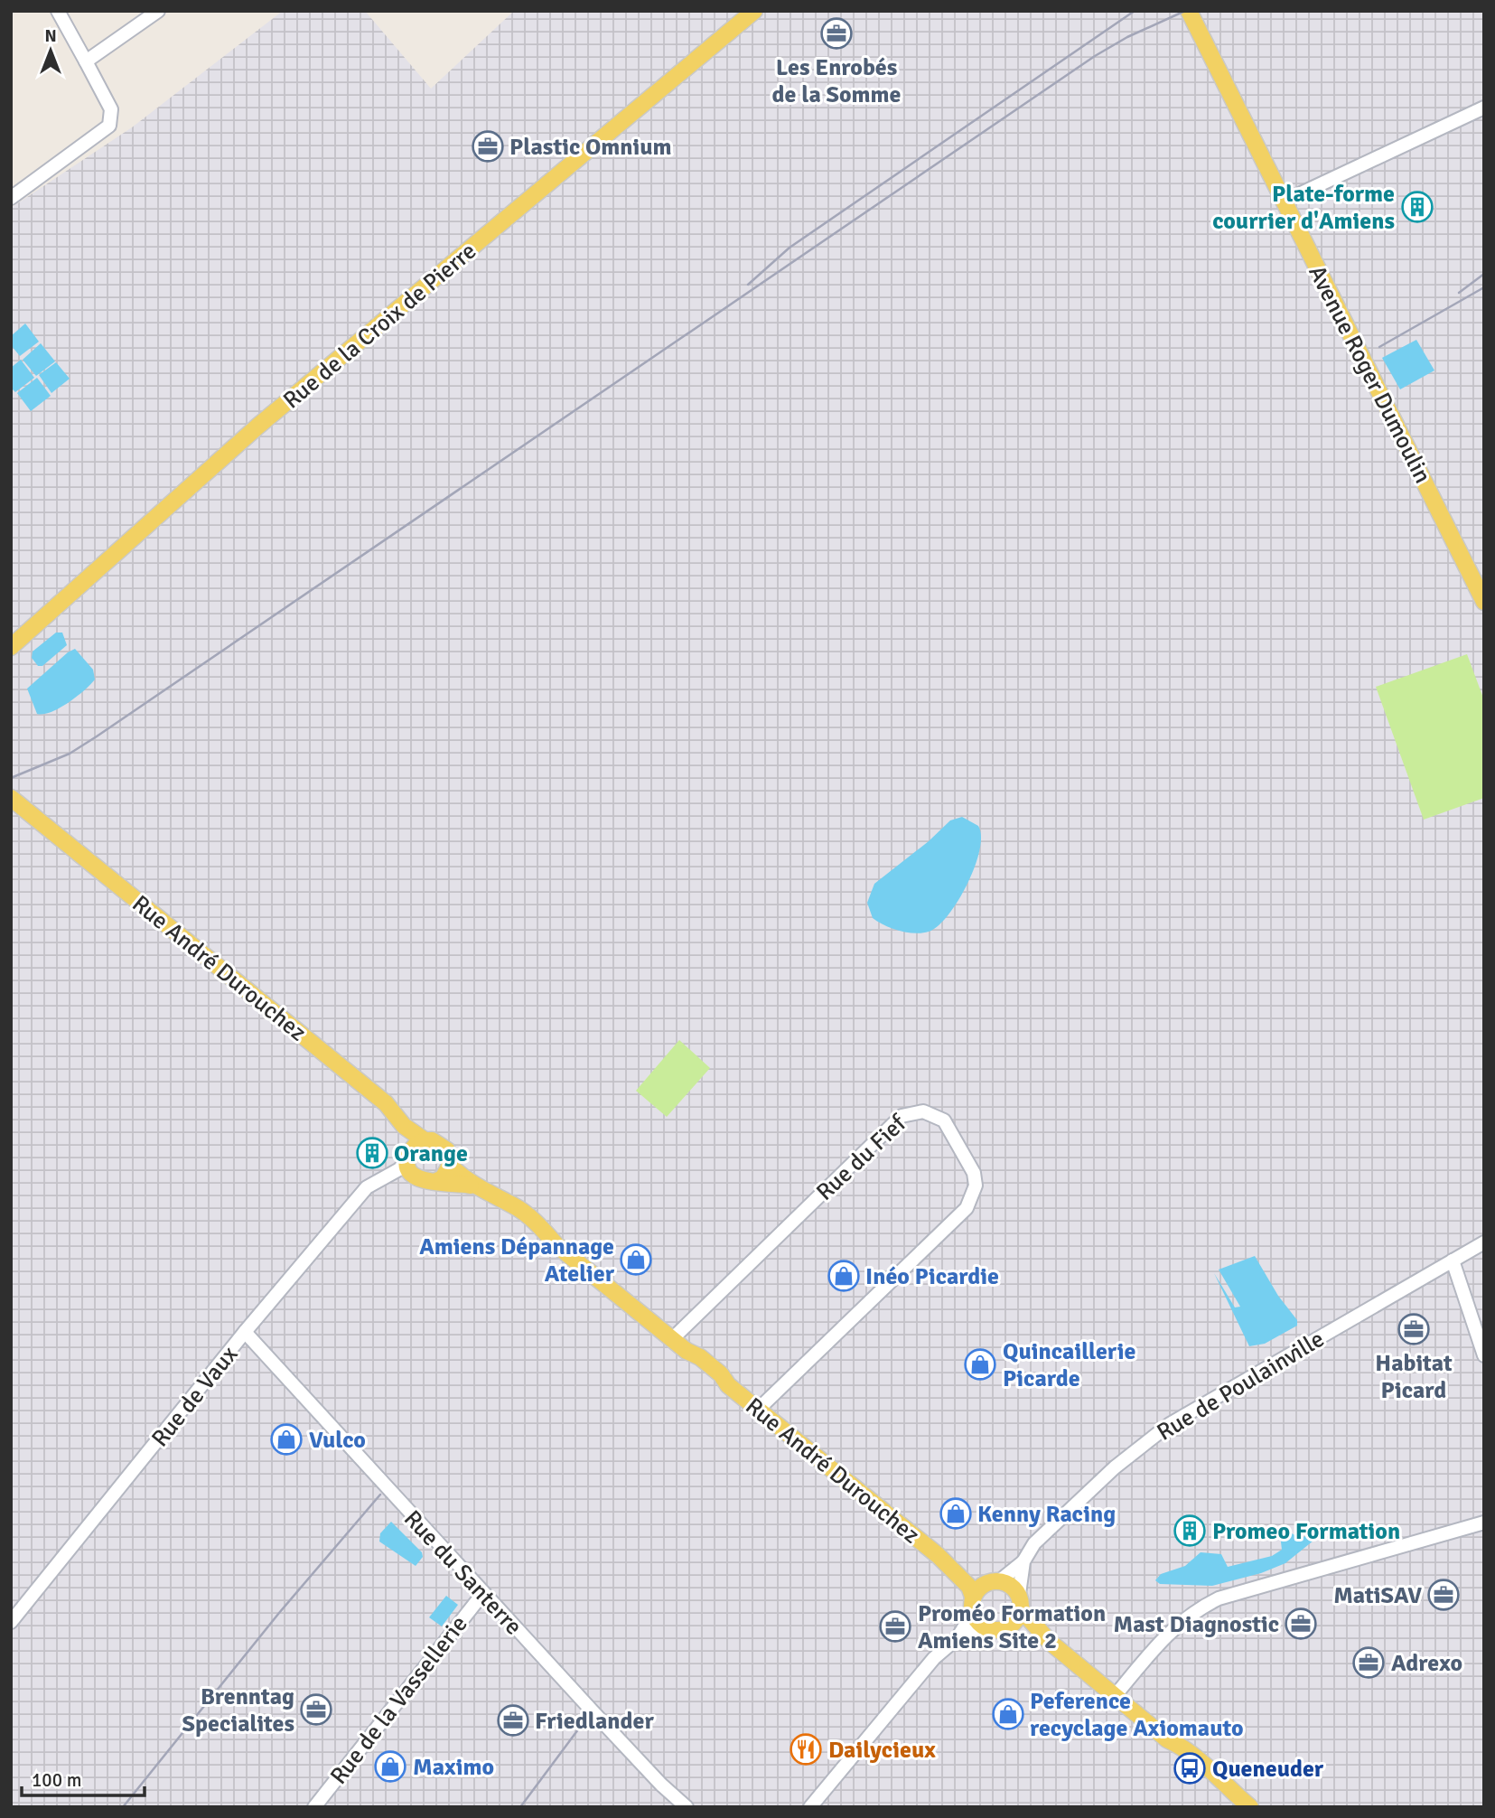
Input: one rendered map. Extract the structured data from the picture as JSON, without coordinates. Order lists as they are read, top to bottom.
{
  "streets": {
    "main road": ["Rue de la Croix de Pierre", "Avenue Roger Dumoulin", "Rue André Durouchez"],
    "street": [
      "Rue du Fief",
      "Rue de Poulainville",
      "Rue de Vaux",
      "Rue du Santerre",
      "Rue de la Vassellerie"
    ]
  },
  "crossings": [
    ["Rue André Durouchez", "Rue du Fief"],
    ["Rue André Durouchez", "Rue de Poulainville"],
    ["Rue André Durouchez", "Rue de Vaux"],
    ["Rue de Vaux", "Rue du Santerre"],
    ["Rue du Santerre", "Rue de la Vassellerie"]
  ],
  "places": {
    "office": [
      "Les Enrobés de la Somme",
      "Plastic Omnium",
      "Habitat Picard",
      "MatiSAV",
      "Mast Diagnostic",
      "Proméo Formation Amiens Site 2",
      "Adrexo",
      "Brenntag Specialites",
      "Friedlander"
    ],
    "building": ["Plate-forme courrier d'Amiens", "Orange", "Promeo Formation"],
    "shop": [
      "Amiens Dépannage Atelier",
      "Inéo Picardie",
      "Quincaillerie Picarde",
      "Vulco",
      "Kenny Racing",
      "Peference recyclage Axiomauto",
      "Maximo"
    ],
    "restaurant": ["Dailycieux"],
    "bus stop": ["Queneuder"]
  },
  "scale_bar": "100 m",
  "north": "top"
}
